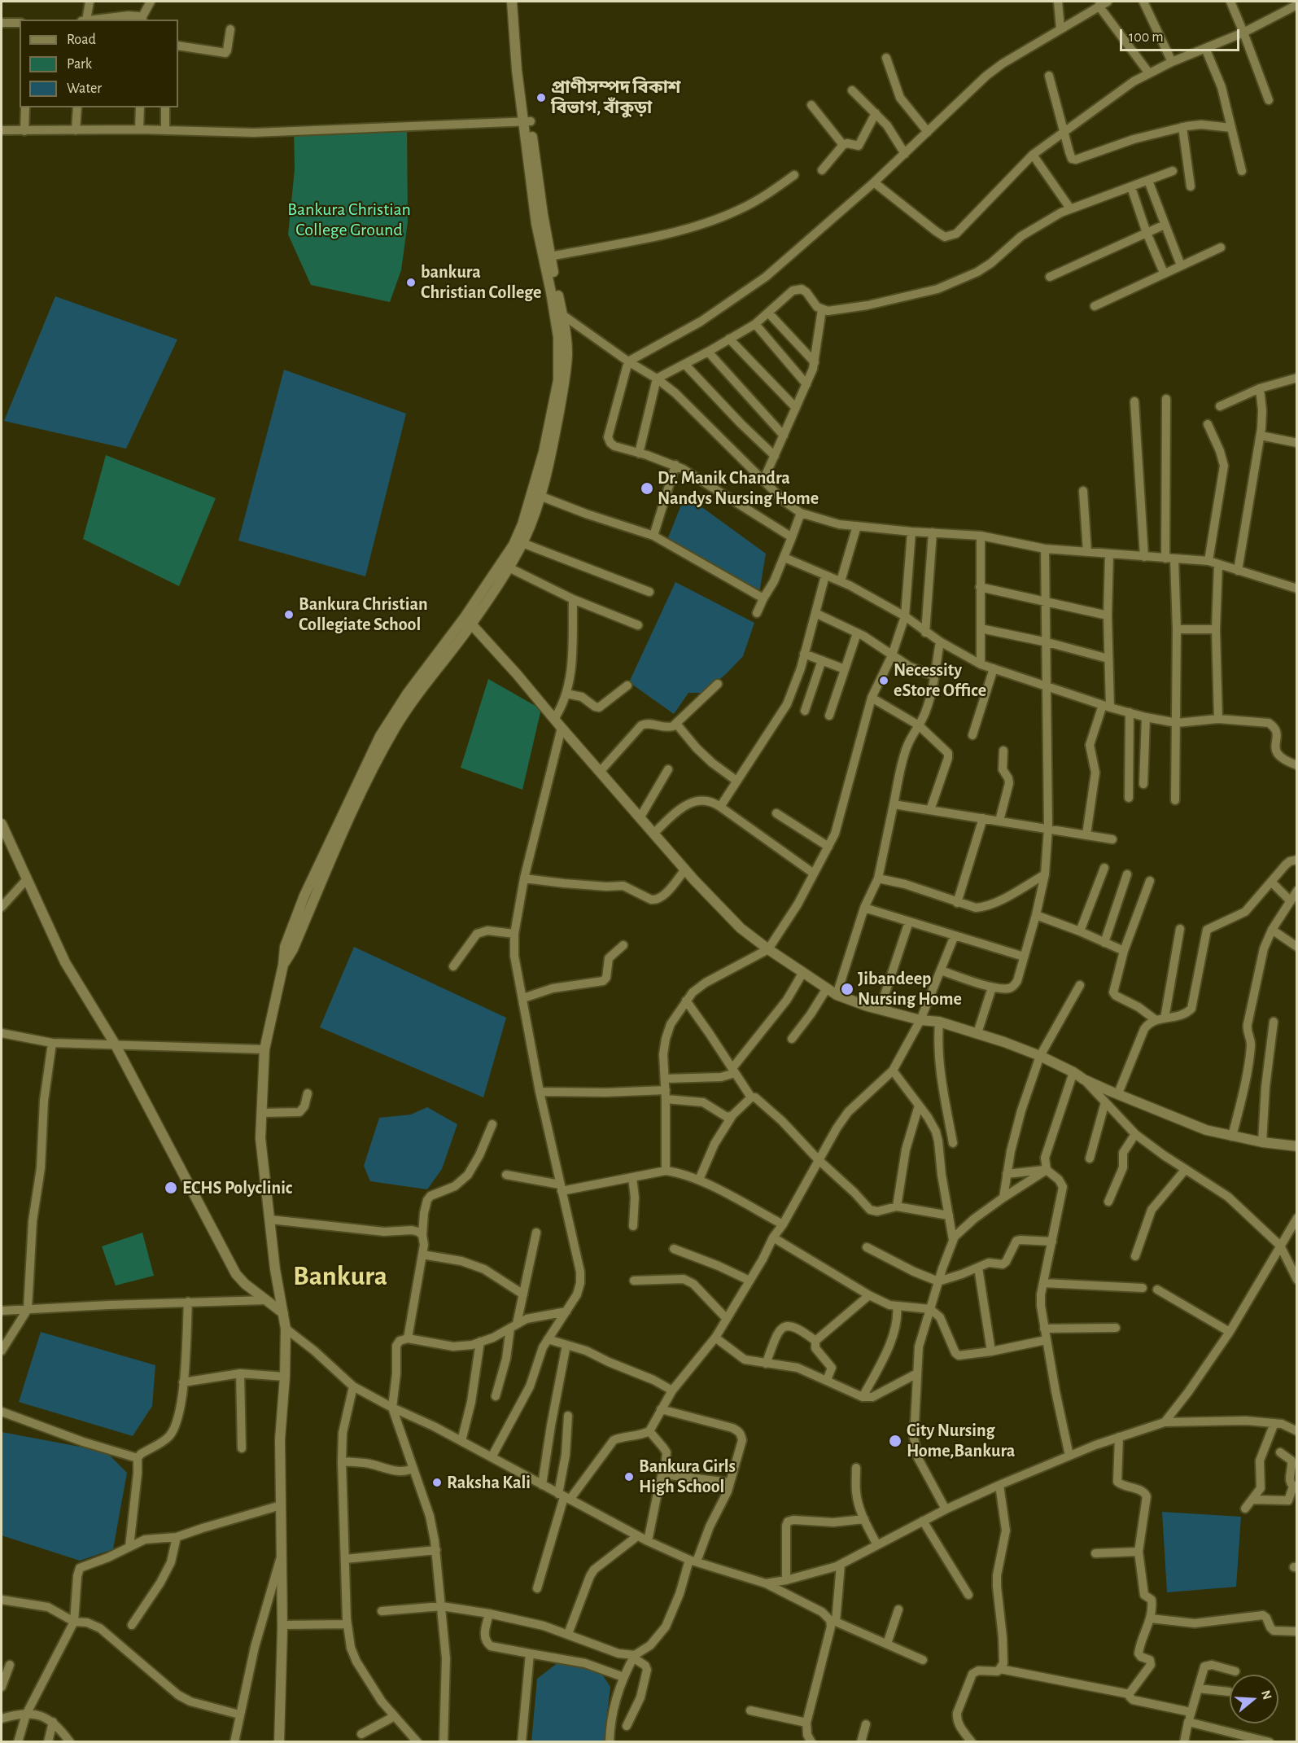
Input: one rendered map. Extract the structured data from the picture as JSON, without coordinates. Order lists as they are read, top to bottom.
{
  "districts": ["Bankura"],
  "parks": ["Bankura Christian College Ground"],
  "places": [
    "প্রাণীসম্পদ বিকাশ বিভাগ, বাঁকুড়া",
    "bankura Christian College",
    "Dr. Manik Chandra Nandys Nursing Home",
    "Bankura Christian Collegiate School",
    "Necessity eStore Office",
    "Jibandeep Nursing Home",
    "ECHS Polyclinic",
    "City Nursing Home,Bankura",
    "Bankura Girls High School",
    "Raksha Kali"
  ],
  "legend": ["Road", "Park", "Water"],
  "scale_bar": "100 m",
  "north": "right"
}
